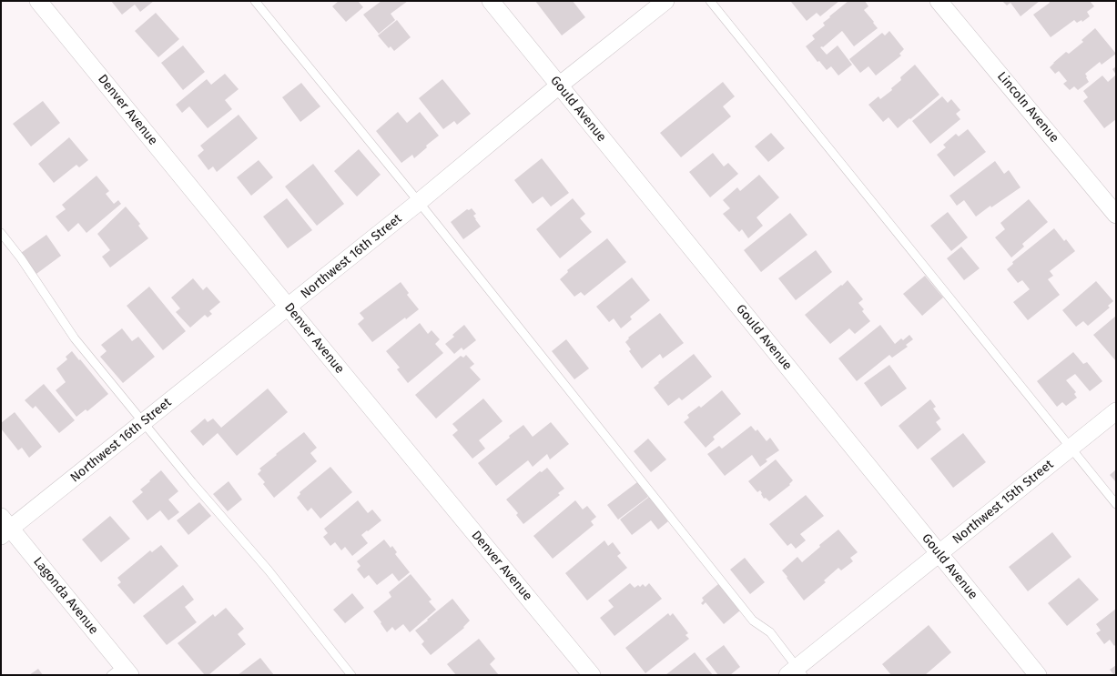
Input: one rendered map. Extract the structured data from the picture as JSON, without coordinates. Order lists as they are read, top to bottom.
{
  "streets": {
    "street": [
      "Lincoln Avenue",
      "Gould Avenue",
      "Denver Avenue",
      "Northwest 16th Street",
      "Northwest 15th Street",
      "Lagonda Avenue"
    ]
  },
  "crossings": [
    ["Gould Avenue", "Northwest 16th Street"],
    ["Gould Avenue", "Northwest 15th Street"],
    ["Denver Avenue", "Northwest 16th Street"],
    ["Northwest 16th Street", "Lagonda Avenue"]
  ]
}
